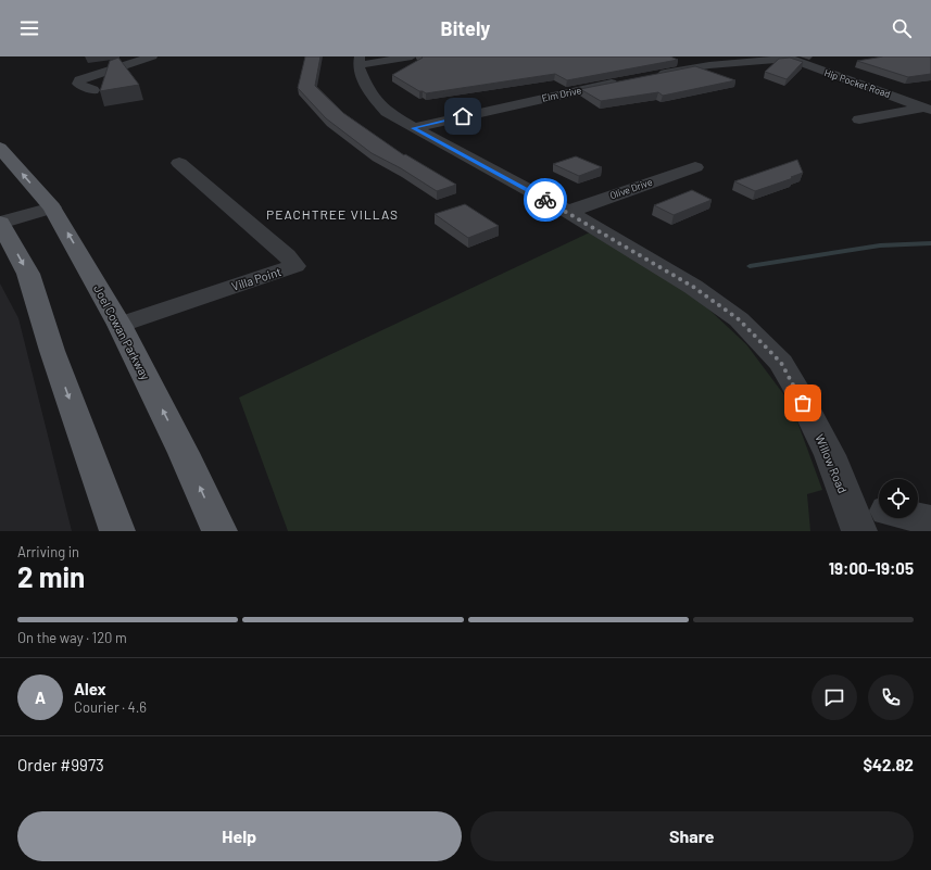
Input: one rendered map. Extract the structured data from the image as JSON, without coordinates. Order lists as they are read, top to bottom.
{
  "streets": {
    "main road": ["Joel Cowan Parkway"],
    "street": [
      "Hip Pocket Road",
      "Elm Drive",
      "Olive Drive",
      "Villa Point",
      "Willow Road"
    ]
  },
  "crossings": [
    ["Elm Drive", "Willow Road"],
    ["Olive Drive", "Willow Road"],
    ["Villa Point", "Joel Cowan Parkway"]
  ],
  "districts": ["PEACHTREE VILLAS"],
  "page": {
    "header": "Bitely",
    "heading": ["2 min", "Arriving in", "19:00–19:05"],
    "panel": [
      "Alex",
      "Courier · 4.6",
      "Order #9973",
      "$42.82"
    ],
    "bar": "On the way · 120 m",
    "round": "A",
    "buttons": ["Help", "Share"]
  }
}
